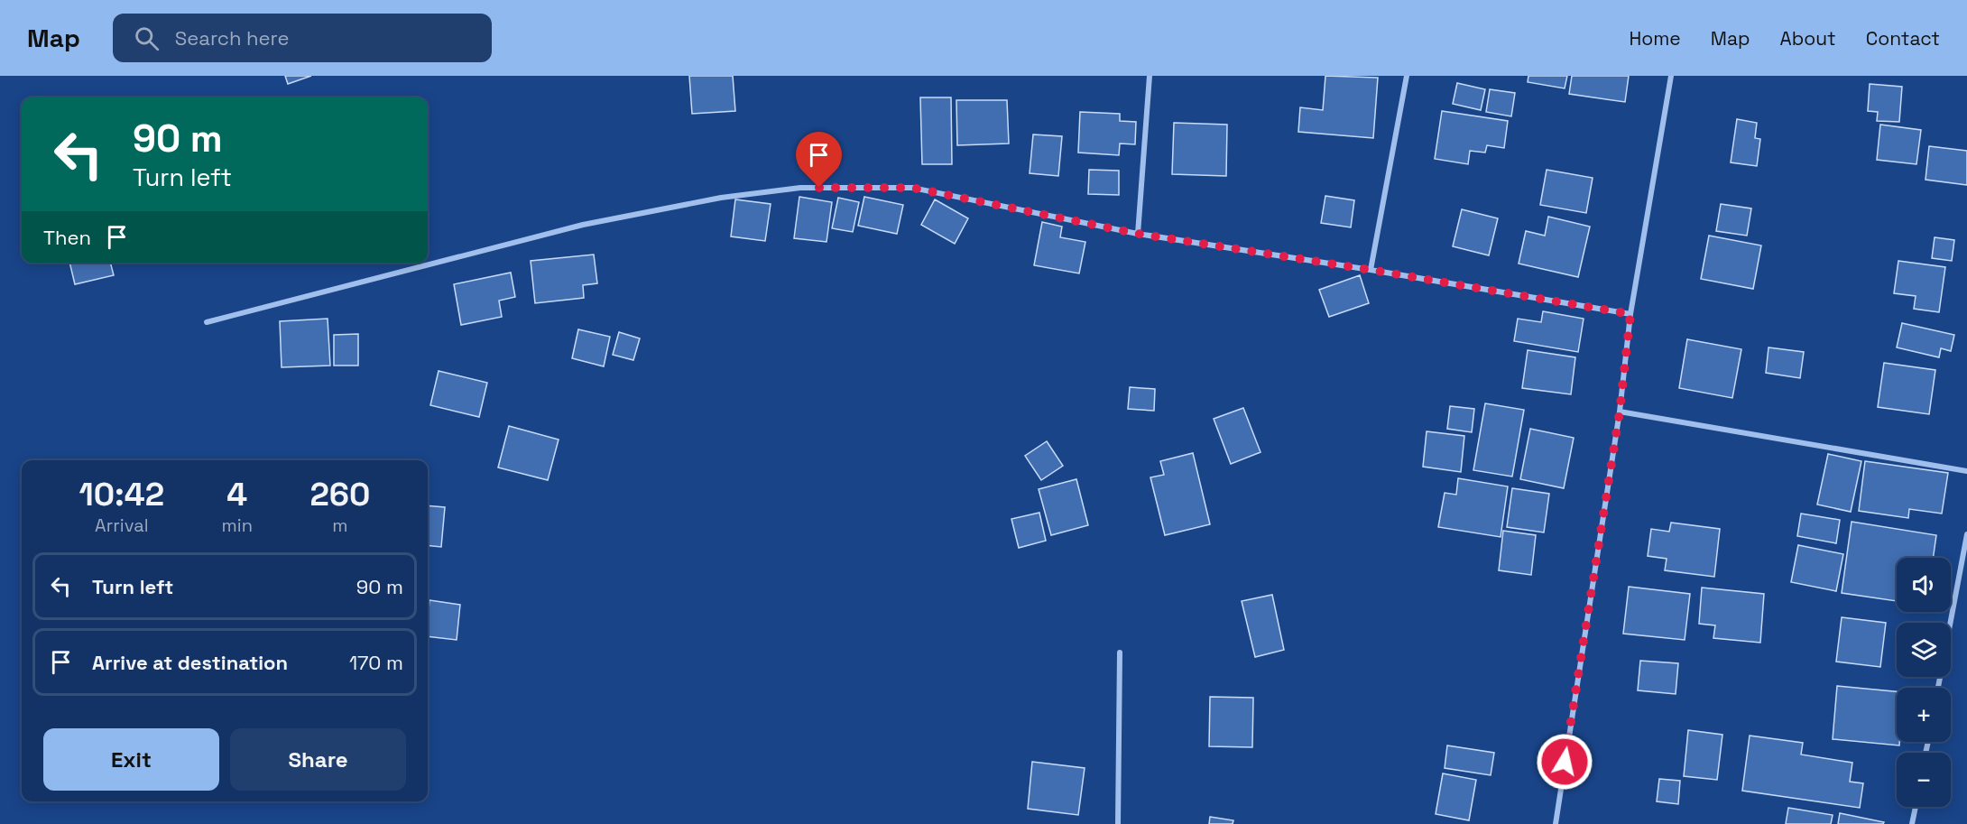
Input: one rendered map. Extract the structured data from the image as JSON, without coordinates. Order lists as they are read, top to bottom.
{
  "page": {
    "header": "Map",
    "search": "Search here",
    "nav": [
      "Home",
      "Map",
      "About",
      "Contact"
    ],
    "turn": ["90 m", "Turn left"],
    "then": "Then",
    "eta": [
      "10:42",
      "Arrival",
      "4",
      "min",
      "260",
      "m"
    ],
    "list": [
      {
        "name": "Turn left",
        "value": "90 m"
      },
      {
        "name": "Arrive at destination",
        "value": "170 m"
      }
    ],
    "map_buttons": ["+", "−"],
    "buttons": ["Exit", "Share"]
  }
}
